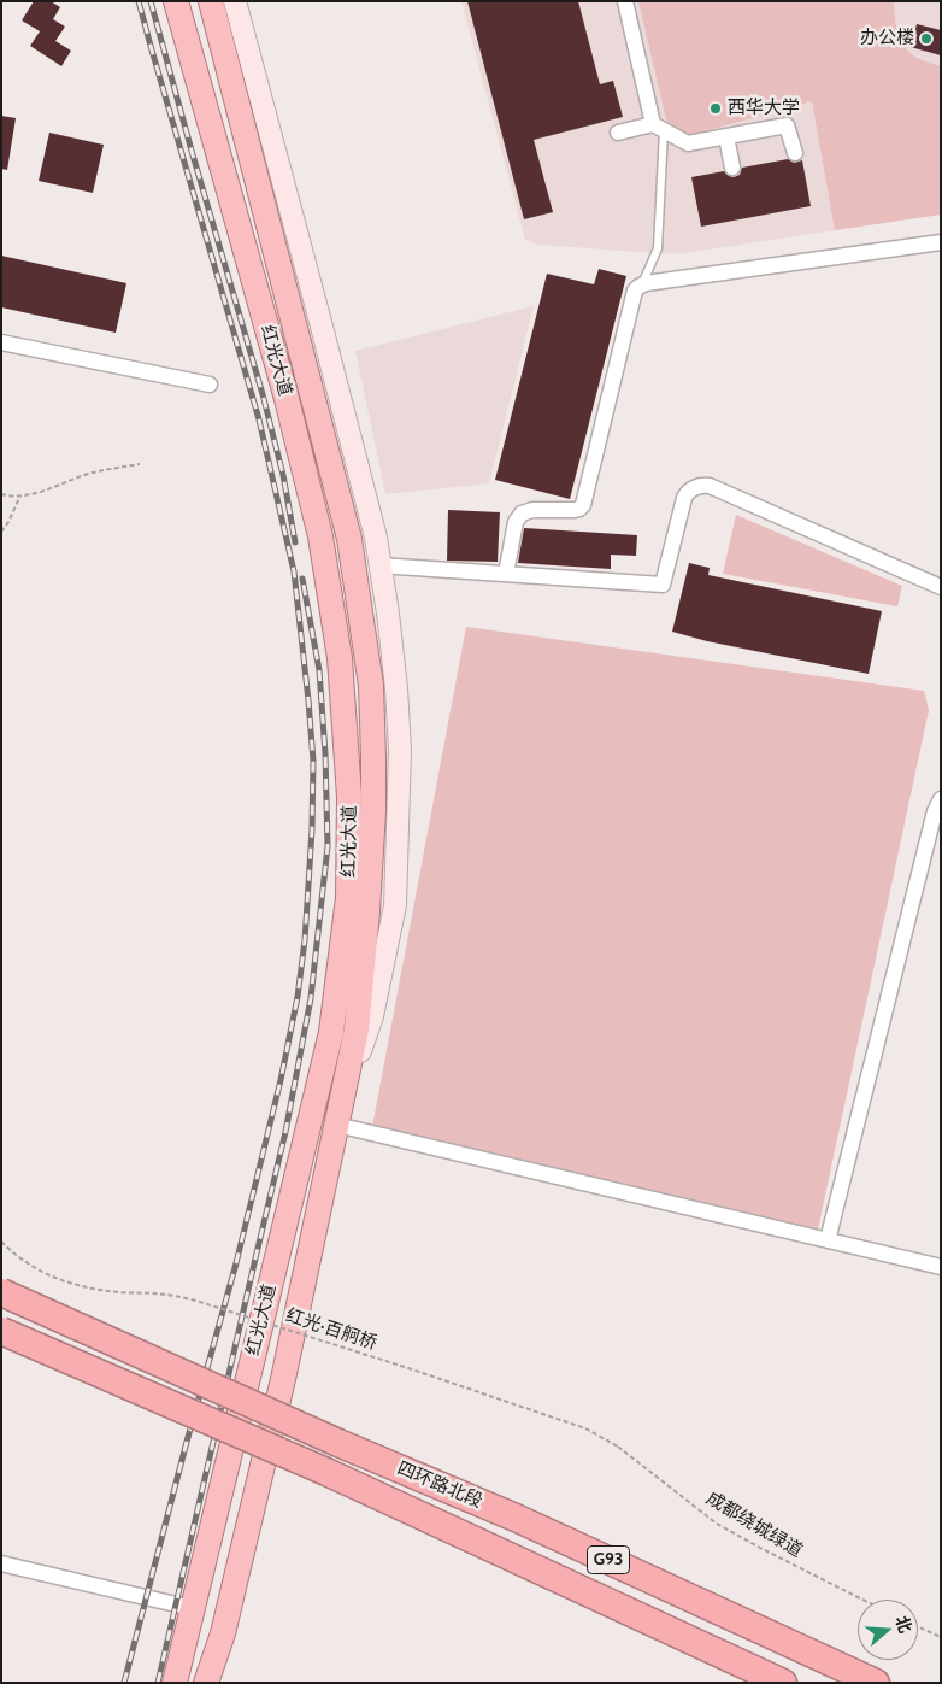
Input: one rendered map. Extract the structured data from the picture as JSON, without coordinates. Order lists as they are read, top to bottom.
{
  "streets": {
    "highway": ["红光大道", "四环路北段", "G93"],
    "path": ["红光·百舸桥", "成都绕城绿道"]
  },
  "crossings": [
    ["红光·百舸桥", "成都绕城绿道"]
  ],
  "places": ["办公楼", "西华大学"],
  "north": "right"
}
